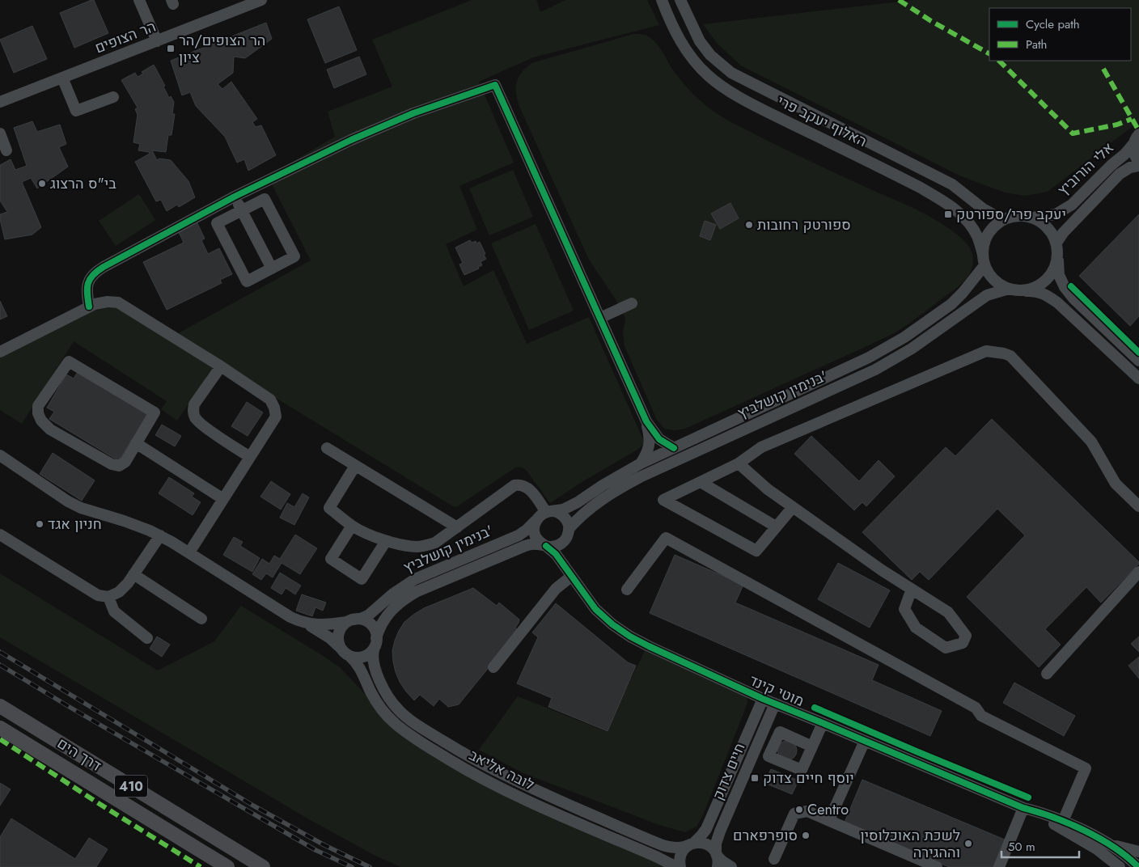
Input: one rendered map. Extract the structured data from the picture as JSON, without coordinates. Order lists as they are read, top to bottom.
{
  "streets": {
    "main road": ["דרך הים", "410"],
    "street": [
      "הר הצופים",
      "האלוף יעקב פרי",
      "אלי הורוביץ",
      "בנימין קושלביץ'",
      "מוטי קינד",
      "לובה אליאב",
      "חיים צדוק"
    ]
  },
  "crossings": [
    ["האלוף יעקב פרי", "אלי הורוביץ"],
    ["האלוף יעקב פרי", "בנימין קושלביץ'"],
    ["אלי הורוביץ", "בנימין קושלביץ'"],
    ["בנימין קושלביץ'", "מוטי קינד"],
    ["בנימין קושלביץ'", "לובה אליאב"],
    ["מוטי קינד", "חיים צדוק"],
    ["לובה אליאב", "חיים צדוק"]
  ],
  "places": {
    "transit": ["הר הצופים/הר ציון", "יעקב פרי/ספורטק", "יוסף חיים צדוק"],
    "other": [
      "בי\"ס הרצוג",
      "ספורטק רחובות",
      "חניון אגד",
      "Centro",
      "סופרפארם",
      "לשכת האוכלוסין וההגירה"
    ]
  },
  "legend": ["Cycle path", "Path"],
  "scale_bar": "50 m"
}
